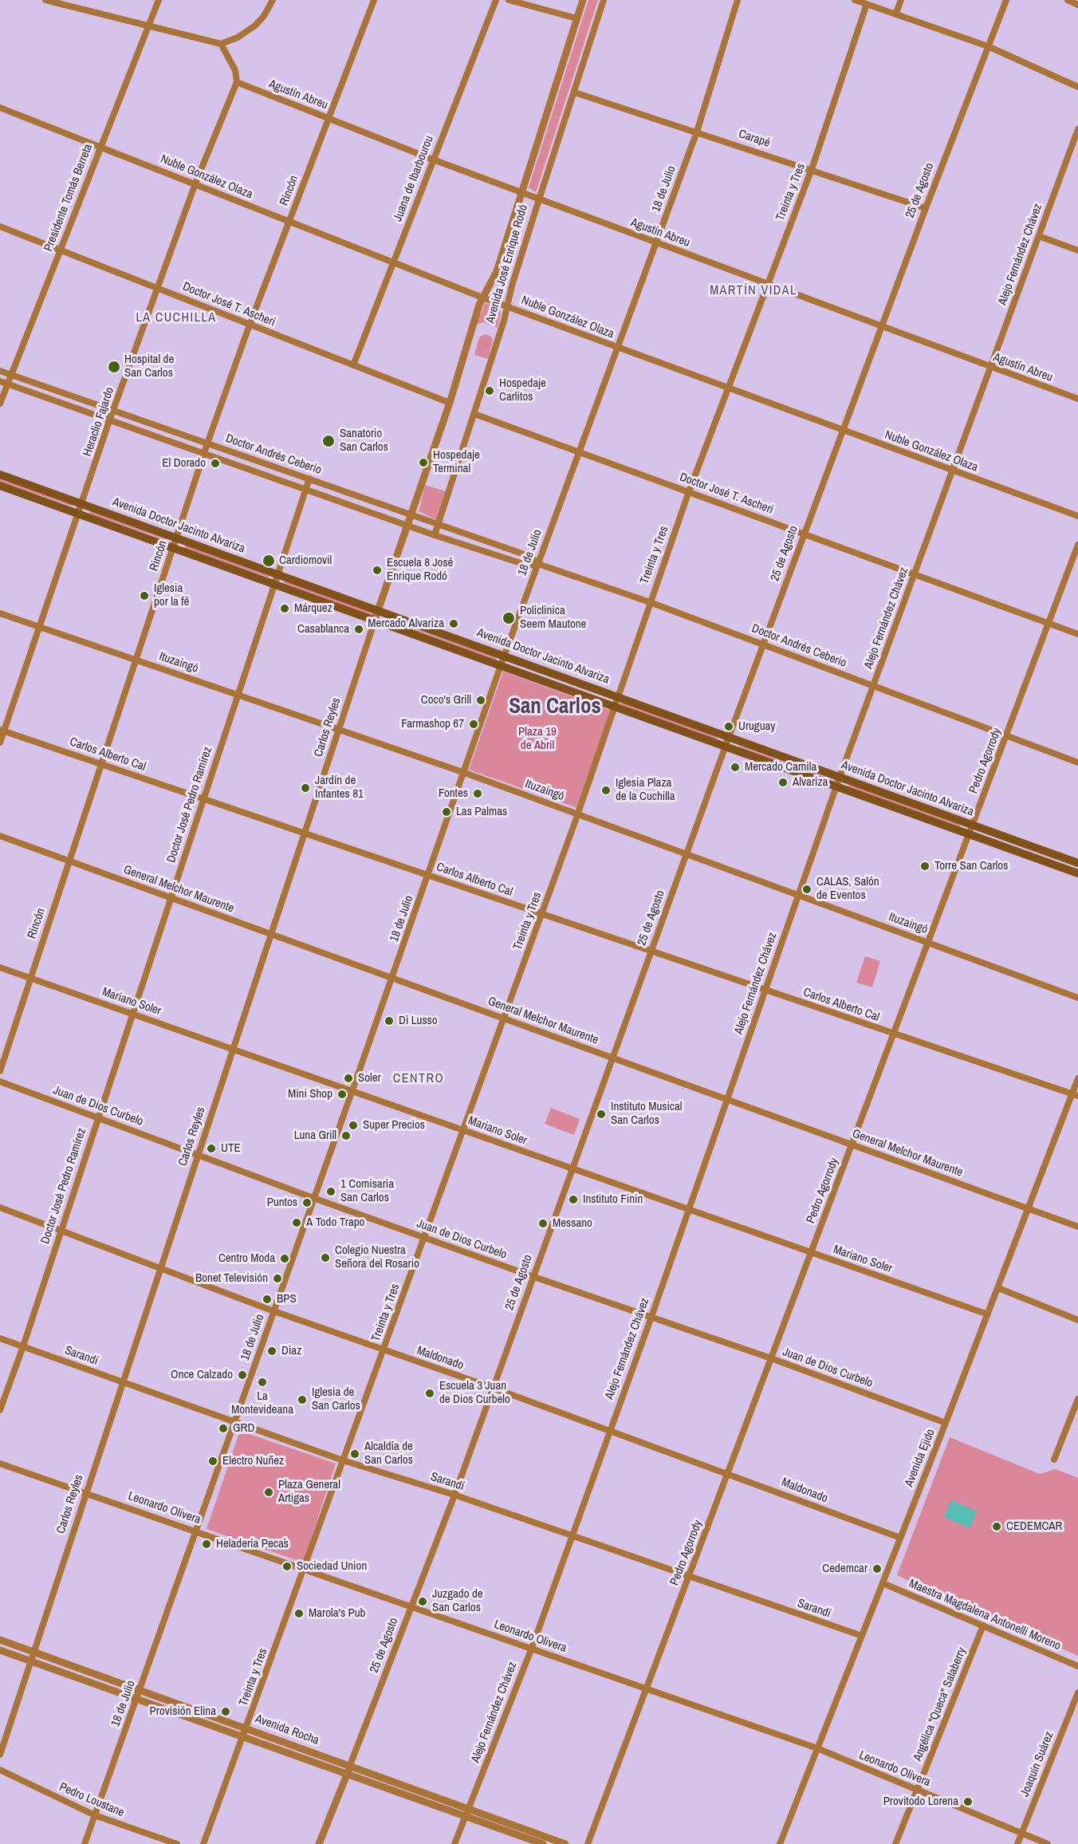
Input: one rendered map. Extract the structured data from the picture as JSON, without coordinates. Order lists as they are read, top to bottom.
{
  "streets": {
    "main road": ["Avenida Doctor Jacinto Alvariza"],
    "street": [
      "Agustín Abreu",
      "Carapé",
      "Nuble González Olaza",
      "Juana de Ibarbourou",
      "18 de Julio",
      "Rincón",
      "25 de Agosto",
      "Treinta y Tres",
      "Presidente Tomás Berreta",
      "Alejo Fernández Chávez",
      "Avenida José Enrique Rodó",
      "Doctor José T. Ascheri",
      "Heraclio Fajardo",
      "Doctor Andrés Ceberio",
      "Ituzaingó",
      "Carlos Reyles",
      "Carlos Alberto Cal",
      "Pedro Agorrody",
      "Doctor José Pedro Ramírez",
      "General Melchor Maurente",
      "Mariano Soler",
      "Juan de Dios Curbelo",
      "Sarandí",
      "Maldonado",
      "Avenida Ejido",
      "Leonardo Olivera",
      "Maestra Magdalena Antonelli Moreno",
      "Angélica \"Queca\" Salaberry",
      "Avenida Rocha",
      "Joaquín Suárez",
      "Pedro Loustane"
    ]
  },
  "crossings": [
    ["Agustín Abreu", "Juana de Ibarbourou"],
    ["Agustín Abreu", "18 de Julio"],
    ["Agustín Abreu", "Rincón"],
    ["Agustín Abreu", "25 de Agosto"],
    ["Agustín Abreu", "Treinta y Tres"],
    ["Agustín Abreu", "Alejo Fernández Chávez"],
    ["Agustín Abreu", "Avenida José Enrique Rodó"],
    ["Agustín Abreu", "Heraclio Fajardo"],
    ["Carapé", "18 de Julio"],
    ["Carapé", "25 de Agosto"],
    ["Carapé", "Treinta y Tres"],
    ["Carapé", "Avenida José Enrique Rodó"],
    ["Nuble González Olaza", "Juana de Ibarbourou"],
    ["Nuble González Olaza", "18 de Julio"],
    ["Nuble González Olaza", "Rincón"],
    ["Nuble González Olaza", "25 de Agosto"],
    ["Nuble González Olaza", "Treinta y Tres"],
    ["Nuble González Olaza", "Presidente Tomás Berreta"],
    ["Nuble González Olaza", "Alejo Fernández Chávez"],
    ["Nuble González Olaza", "Avenida José Enrique Rodó"],
    ["Nuble González Olaza", "Heraclio Fajardo"],
    ["Juana de Ibarbourou", "Doctor José T. Ascheri"],
    ["18 de Julio", "Doctor José T. Ascheri"],
    ["18 de Julio", "Doctor Andrés Ceberio"],
    ["18 de Julio", "Avenida Doctor Jacinto Alvariza"],
    ["18 de Julio", "Ituzaingó"],
    ["18 de Julio", "Carlos Alberto Cal"],
    ["18 de Julio", "General Melchor Maurente"],
    ["18 de Julio", "Mariano Soler"],
    ["18 de Julio", "Juan de Dios Curbelo"],
    ["18 de Julio", "Sarandí"],
    ["18 de Julio", "Maldonado"],
    ["18 de Julio", "Leonardo Olivera"],
    ["18 de Julio", "Avenida Rocha"],
    ["18 de Julio", "Pedro Loustane"],
    ["Rincón", "Doctor José T. Ascheri"],
    ["Rincón", "Doctor Andrés Ceberio"],
    ["Rincón", "Avenida Doctor Jacinto Alvariza"],
    ["Rincón", "Ituzaingó"],
    ["Rincón", "Carlos Alberto Cal"],
    ["Rincón", "General Melchor Maurente"],
    ["Rincón", "Mariano Soler"],
    ["25 de Agosto", "Doctor José T. Ascheri"],
    ["25 de Agosto", "Doctor Andrés Ceberio"],
    ["25 de Agosto", "Avenida Doctor Jacinto Alvariza"],
    ["25 de Agosto", "Ituzaingó"],
    ["25 de Agosto", "Carlos Alberto Cal"],
    ["25 de Agosto", "General Melchor Maurente"],
    ["25 de Agosto", "Mariano Soler"],
    ["25 de Agosto", "Juan de Dios Curbelo"],
    ["25 de Agosto", "Sarandí"],
    ["25 de Agosto", "Maldonado"],
    ["25 de Agosto", "Leonardo Olivera"],
    ["25 de Agosto", "Avenida Rocha"],
    ["Treinta y Tres", "Doctor José T. Ascheri"],
    ["Treinta y Tres", "Doctor Andrés Ceberio"],
    ["Treinta y Tres", "Avenida Doctor Jacinto Alvariza"],
    ["Treinta y Tres", "Ituzaingó"],
    ["Treinta y Tres", "Carlos Alberto Cal"],
    ["Treinta y Tres", "General Melchor Maurente"],
    ["Treinta y Tres", "Mariano Soler"],
    ["Treinta y Tres", "Juan de Dios Curbelo"],
    ["Treinta y Tres", "Sarandí"],
    ["Treinta y Tres", "Maldonado"],
    ["Treinta y Tres", "Leonardo Olivera"],
    ["Treinta y Tres", "Avenida Rocha"],
    ["Presidente Tomás Berreta", "Doctor José T. Ascheri"],
    ["Presidente Tomás Berreta", "Doctor Andrés Ceberio"],
    ["Alejo Fernández Chávez", "Doctor José T. Ascheri"],
    ["Alejo Fernández Chávez", "Doctor Andrés Ceberio"],
    ["Alejo Fernández Chávez", "Avenida Doctor Jacinto Alvariza"],
    ["Alejo Fernández Chávez", "Ituzaingó"],
    ["Alejo Fernández Chávez", "Carlos Alberto Cal"],
    ["Alejo Fernández Chávez", "General Melchor Maurente"],
    ["Alejo Fernández Chávez", "Mariano Soler"],
    ["Alejo Fernández Chávez", "Juan de Dios Curbelo"],
    ["Alejo Fernández Chávez", "Sarandí"],
    ["Alejo Fernández Chávez", "Maldonado"],
    ["Alejo Fernández Chávez", "Leonardo Olivera"],
    ["Alejo Fernández Chávez", "Avenida Rocha"],
    ["Avenida José Enrique Rodó", "Doctor José T. Ascheri"],
    ["Avenida José Enrique Rodó", "Doctor Andrés Ceberio"],
    ["Avenida José Enrique Rodó", "Carlos Reyles"],
    ["Doctor José T. Ascheri", "Heraclio Fajardo"],
    ["Doctor José T. Ascheri", "Pedro Agorrody"],
    ["Heraclio Fajardo", "Doctor Andrés Ceberio"],
    ["Heraclio Fajardo", "Avenida Doctor Jacinto Alvariza"],
    ["Heraclio Fajardo", "Ituzaingó"],
    ["Heraclio Fajardo", "Carlos Alberto Cal"],
    ["Doctor Andrés Ceberio", "Carlos Reyles"],
    ["Doctor Andrés Ceberio", "Pedro Agorrody"],
    ["Doctor Andrés Ceberio", "Doctor José Pedro Ramírez"],
    ["Avenida Doctor Jacinto Alvariza", "Carlos Reyles"],
    ["Avenida Doctor Jacinto Alvariza", "Pedro Agorrody"],
    ["Avenida Doctor Jacinto Alvariza", "Doctor José Pedro Ramírez"],
    ["Ituzaingó", "Carlos Reyles"],
    ["Ituzaingó", "Pedro Agorrody"],
    ["Ituzaingó", "Doctor José Pedro Ramírez"],
    ["Carlos Reyles", "Carlos Alberto Cal"],
    ["Carlos Reyles", "General Melchor Maurente"],
    ["Carlos Reyles", "Mariano Soler"],
    ["Carlos Reyles", "Juan de Dios Curbelo"],
    ["Carlos Reyles", "Sarandí"],
    ["Carlos Reyles", "Maldonado"],
    ["Carlos Reyles", "Leonardo Olivera"],
    ["Carlos Reyles", "Avenida Rocha"],
    ["Carlos Alberto Cal", "Pedro Agorrody"],
    ["Carlos Alberto Cal", "Doctor José Pedro Ramírez"],
    ["Carlos Alberto Cal", "Avenida Ejido"],
    ["Pedro Agorrody", "General Melchor Maurente"],
    ["Pedro Agorrody", "Mariano Soler"],
    ["Pedro Agorrody", "Juan de Dios Curbelo"],
    ["Pedro Agorrody", "Sarandí"],
    ["Pedro Agorrody", "Maldonado"],
    ["Pedro Agorrody", "Leonardo Olivera"],
    ["Doctor José Pedro Ramírez", "General Melchor Maurente"],
    ["Doctor José Pedro Ramírez", "Mariano Soler"],
    ["Doctor José Pedro Ramírez", "Juan de Dios Curbelo"],
    ["Doctor José Pedro Ramírez", "Sarandí"],
    ["Doctor José Pedro Ramírez", "Maldonado"],
    ["General Melchor Maurente", "Avenida Ejido"],
    ["Mariano Soler", "Avenida Ejido"],
    ["Juan de Dios Curbelo", "Avenida Ejido"],
    ["Sarandí", "Avenida Ejido"],
    ["Maldonado", "Avenida Ejido"],
    ["Avenida Ejido", "Leonardo Olivera"],
    ["Avenida Ejido", "Maestra Magdalena Antonelli Moreno"],
    ["Leonardo Olivera", "Angélica \"Queca\" Salaberry"],
    ["Leonardo Olivera", "Joaquín Suárez"],
    ["Maestra Magdalena Antonelli Moreno", "Angélica \"Queca\" Salaberry"]
  ],
  "districts": [
    "MARTÍN VIDAL",
    "LA CUCHILLA",
    "San Carlos",
    "CENTRO"
  ],
  "parks": ["Plaza 19 de Abril"],
  "places": [
    "Hospital de San Carlos",
    "Hospedaje Carlitos",
    "Sanatorio San Carlos",
    "Hospedaje Terminal",
    "El Dorado",
    "Cardiomovil",
    "Escuela 8 José Enrique Rodó",
    "Iglesia por la fé",
    "Márquez",
    "Policlinica Seem Mautone",
    "Mercado Alvariza",
    "Casablanca",
    "Coco's Grill",
    "Farmashop 67",
    "Uruguay",
    "Mercado Camila",
    "Alvariza",
    "Jardín de Infantes 81",
    "Iglesia Plaza de la Cuchilla",
    "Fontes",
    "Las Palmas",
    "Torre San Carlos",
    "CALAS, Salón de Eventos",
    "Di Lusso",
    "Soler",
    "Mini Shop",
    "Instituto Musical San Carlos",
    "Super Precios",
    "Luna Grill",
    "UTE",
    "1 Comisaria San Carlos",
    "Instituto Finin",
    "Puntos",
    "A Todo Trapo",
    "Messano",
    "Colegio Nuestra Señora del Rosario",
    "Centro Moda",
    "Bonet Televisión",
    "BPS",
    "Diaz",
    "Once Calzado",
    "La Montevideana",
    "Escuela 3 Juan de Dios Curbelo",
    "Iglesia de San Carlos",
    "GRD",
    "Alcaldía de San Carlos",
    "Electro Nuñez",
    "Plaza General Artigas",
    "CEDEMCAR",
    "Heladería Peca´s",
    "Sociedad Union",
    "Cedemcar",
    "Juzgado de San Carlos",
    "Marola's Pub",
    "Provisión Elina",
    "Provitodo Lorena"
  ]
}
